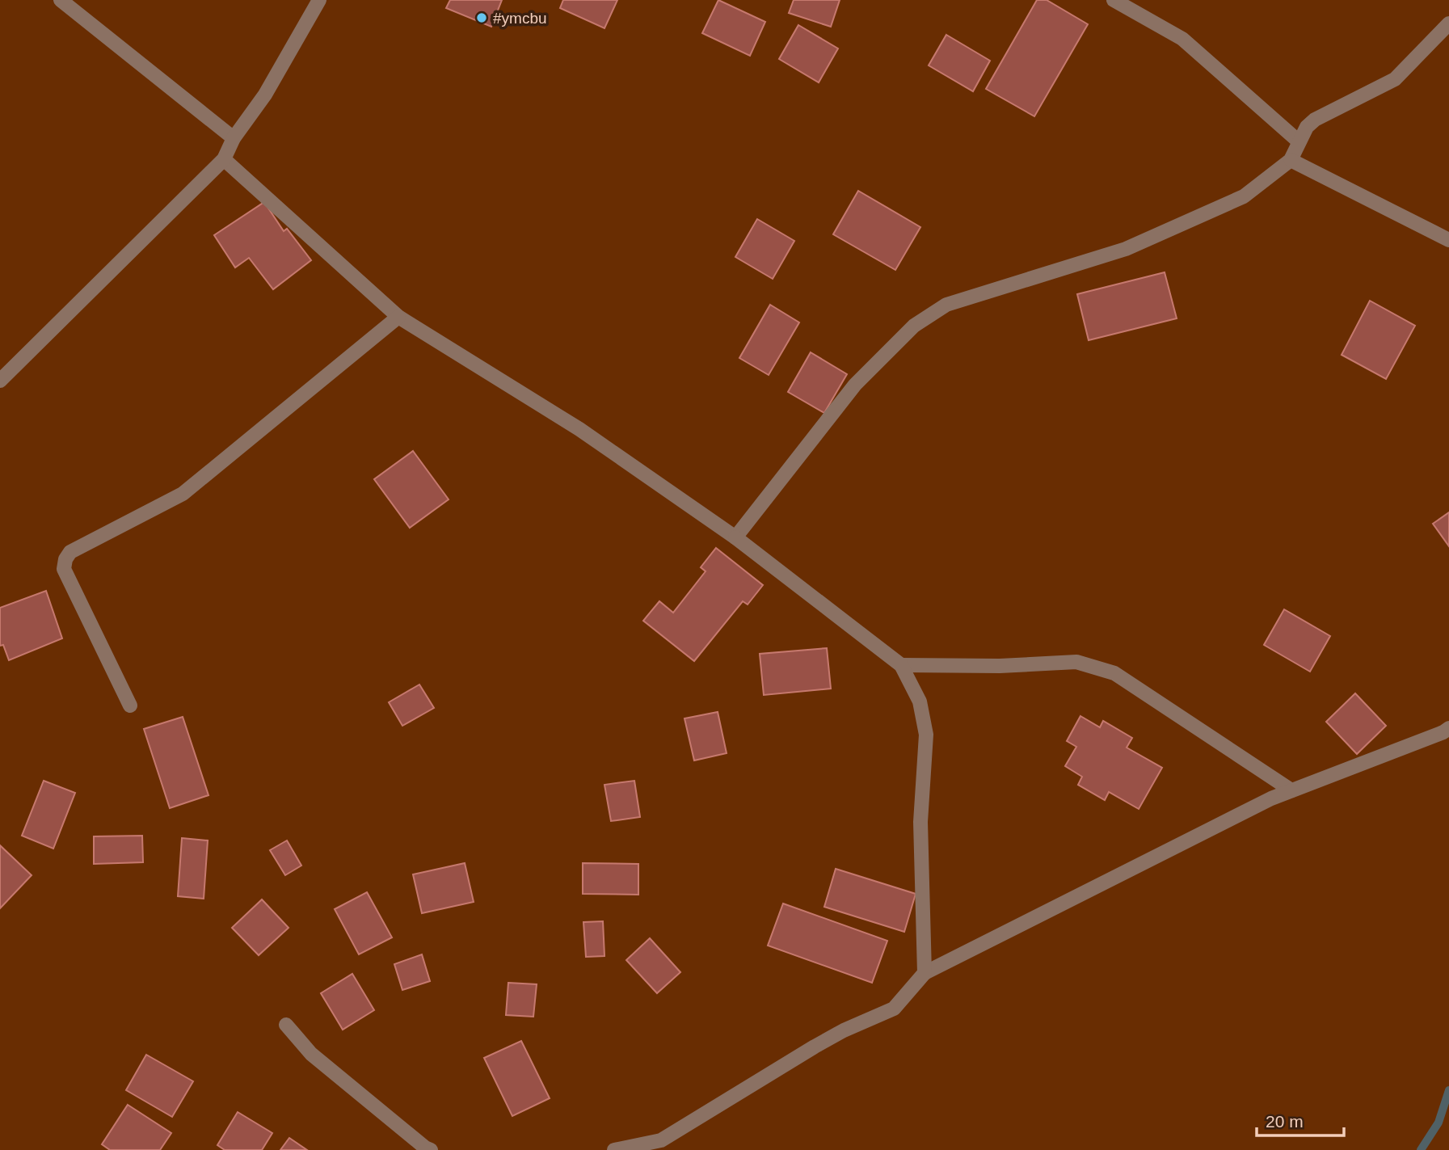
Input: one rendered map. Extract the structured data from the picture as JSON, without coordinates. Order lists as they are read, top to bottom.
{
  "places": ["#ymcbu"],
  "scale_bar": "20 m"
}
